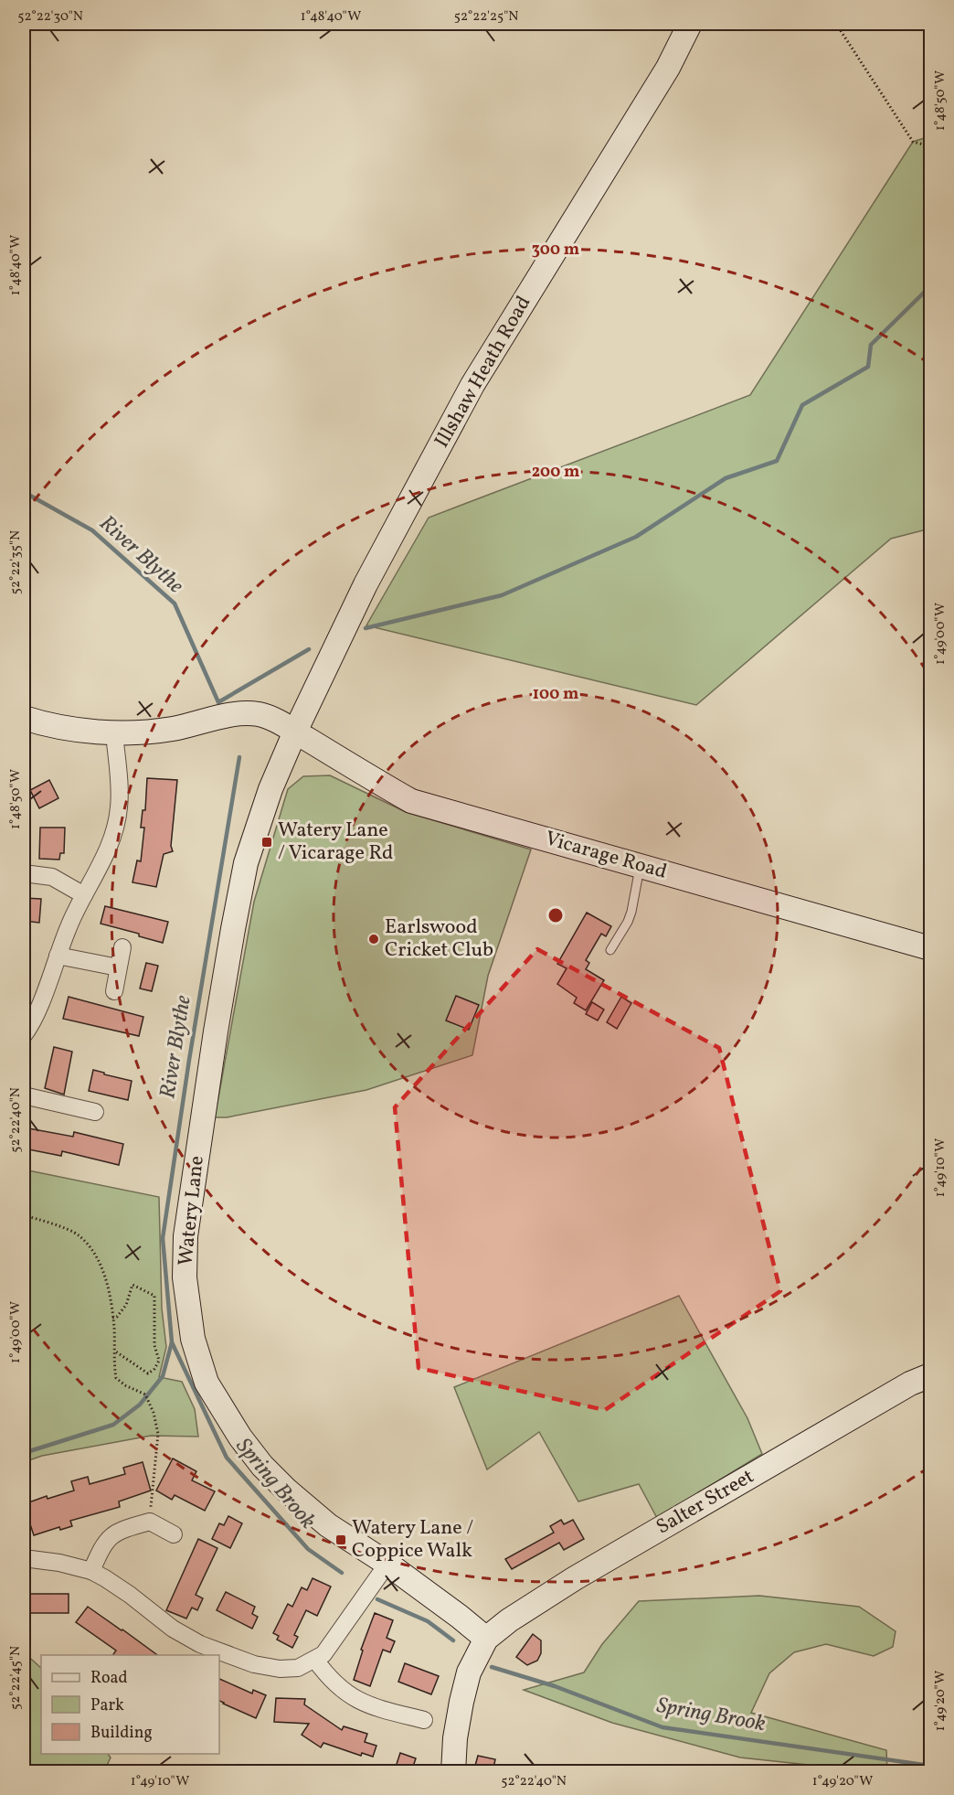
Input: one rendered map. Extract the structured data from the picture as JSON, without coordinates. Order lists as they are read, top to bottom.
{
  "streets": {
    "street": [
      "Illshaw Heath Road",
      "Vicarage Road",
      "Watery Lane",
      "Salter Street"
    ]
  },
  "crossings": [
    ["Illshaw Heath Road", "Vicarage Road"],
    ["Illshaw Heath Road", "Watery Lane"],
    ["Vicarage Road", "Watery Lane"],
    ["Watery Lane", "Salter Street"]
  ],
  "water": ["River Blythe", "Spring Brook"],
  "places": {
    "transit": ["Watery Lane / Vicarage Rd", "Watery Lane / Coppice Walk"],
    "other": ["Earlswood Cricket Club"]
  },
  "legend": ["Road", "Park", "Building"],
  "coordinates": [
    "52°22'30\"N",
    "1°48'40\"W",
    "52°22'25\"N",
    "1°48'50\"W",
    "52°22'35\"N",
    "1°49'00\"W",
    "52°22'40\"N",
    "1°49'10\"W",
    "52°22'45\"N",
    "1°49'20\"W"
  ],
  "rings": ["300 m", "200 m", "100 m"]
}
